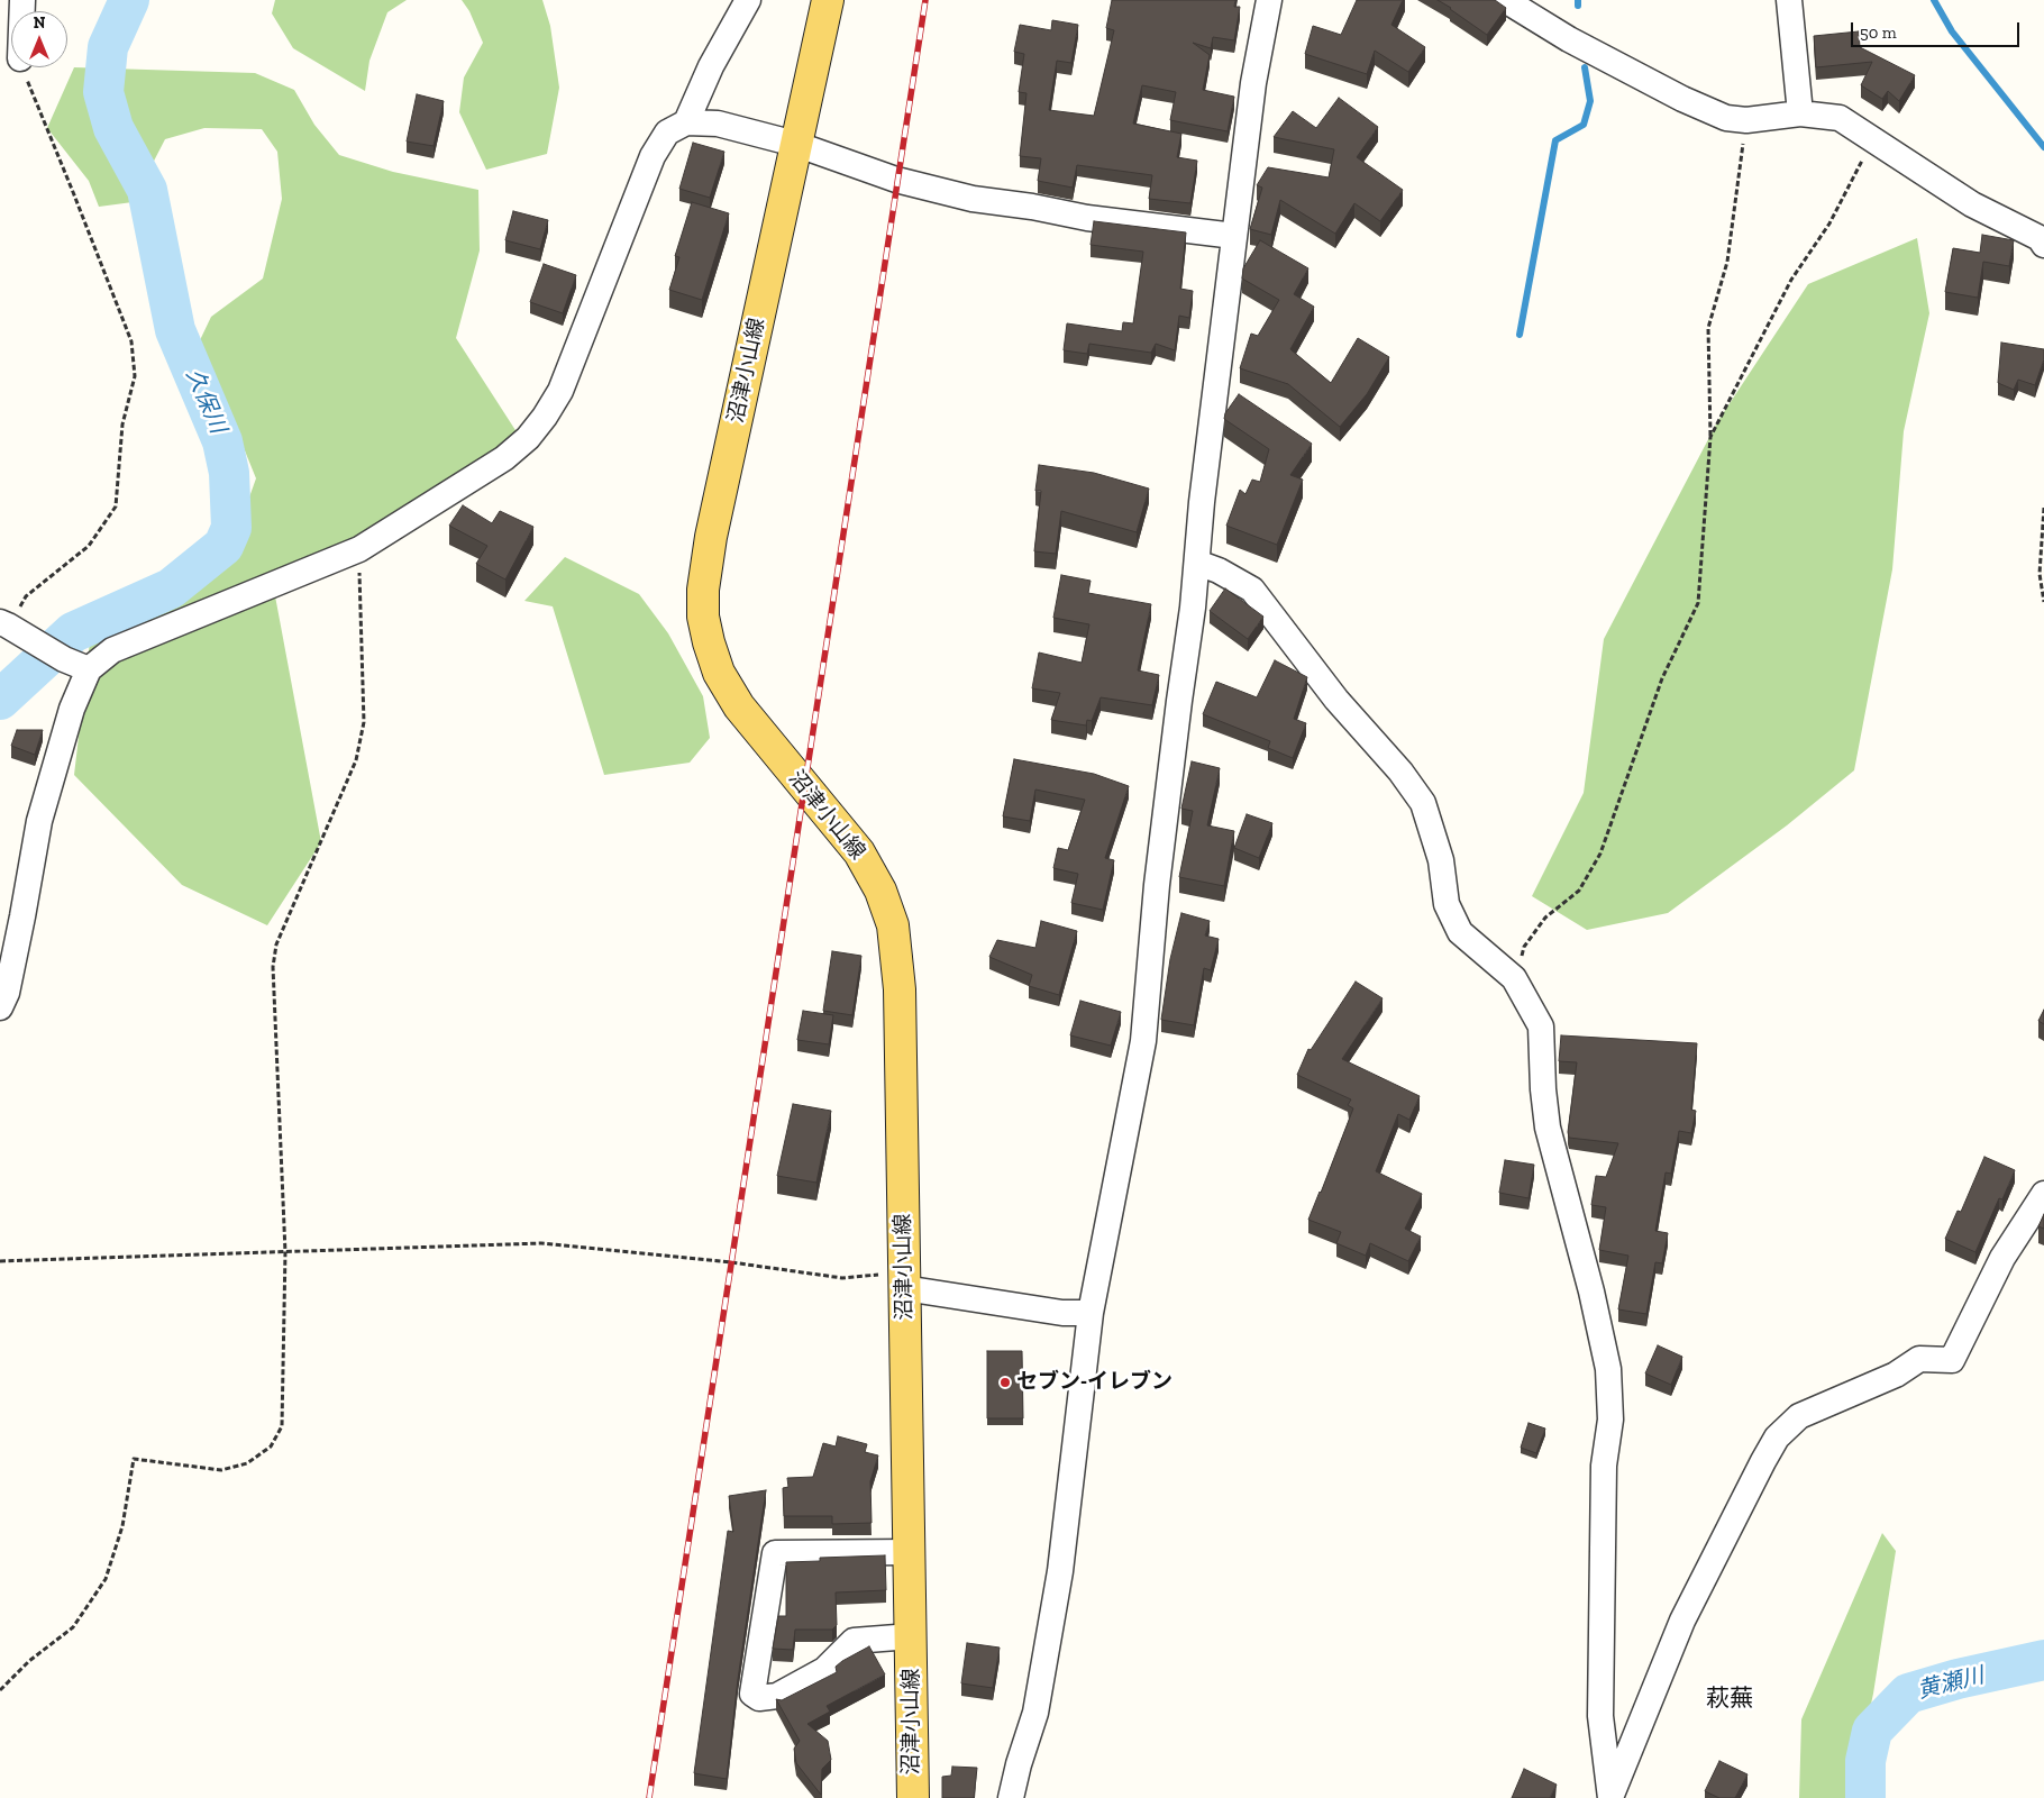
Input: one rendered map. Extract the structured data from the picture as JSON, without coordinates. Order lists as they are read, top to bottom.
{
  "streets": {
    "main road": ["沼津小山線"]
  },
  "districts": ["萩蕪"],
  "water": ["久保川", "黄瀬川"],
  "places": ["セブン-イレブン"],
  "scale_bar": "50 m",
  "north": "top"
}
